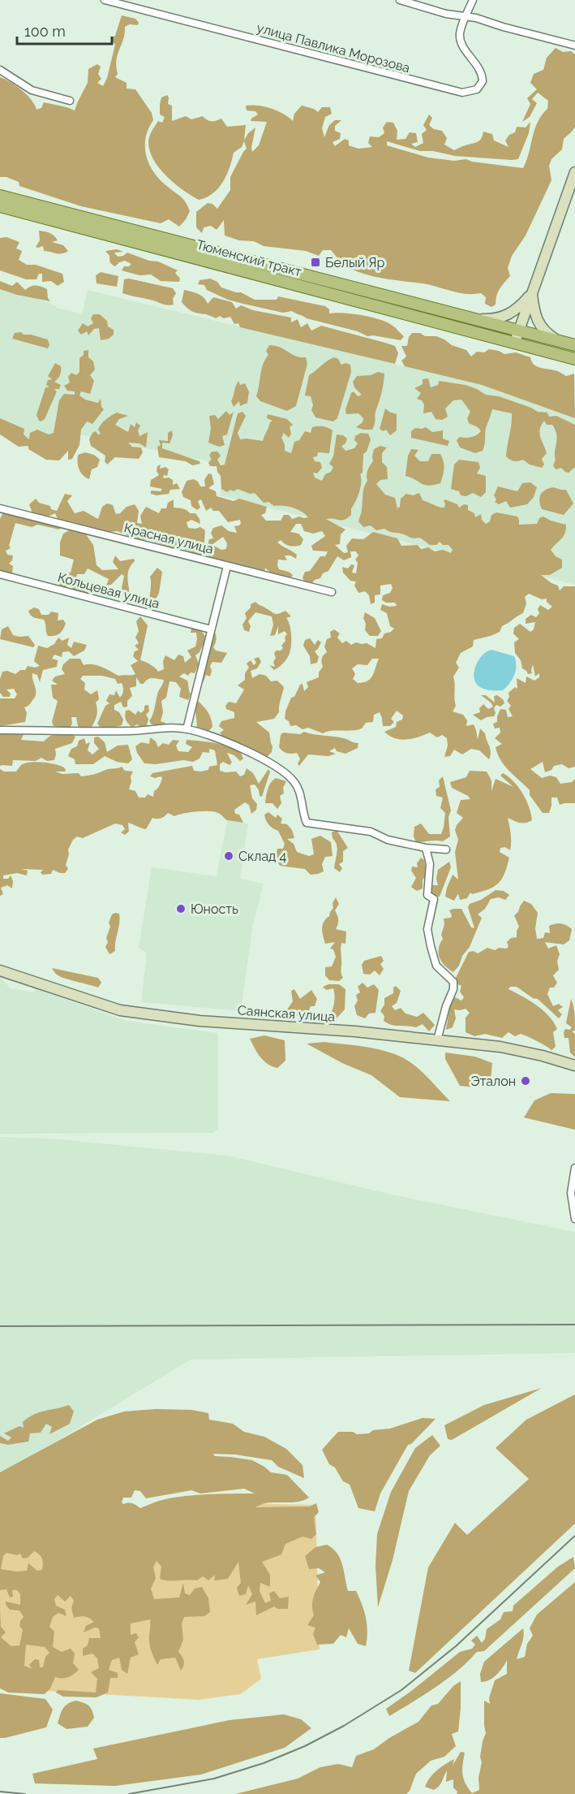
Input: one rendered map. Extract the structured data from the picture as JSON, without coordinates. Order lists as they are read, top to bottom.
{
  "streets": {
    "main road": ["Тюменский тракт"],
    "street": [
      "улица Павлика Морозова",
      "Красная улица",
      "Кольцевая улица",
      "Саянская улица"
    ]
  },
  "places": {
    "transit": ["Белый Яр"],
    "other": ["Склад 4", "Юность", "Эталон"]
  },
  "scale_bar": "100 m"
}
